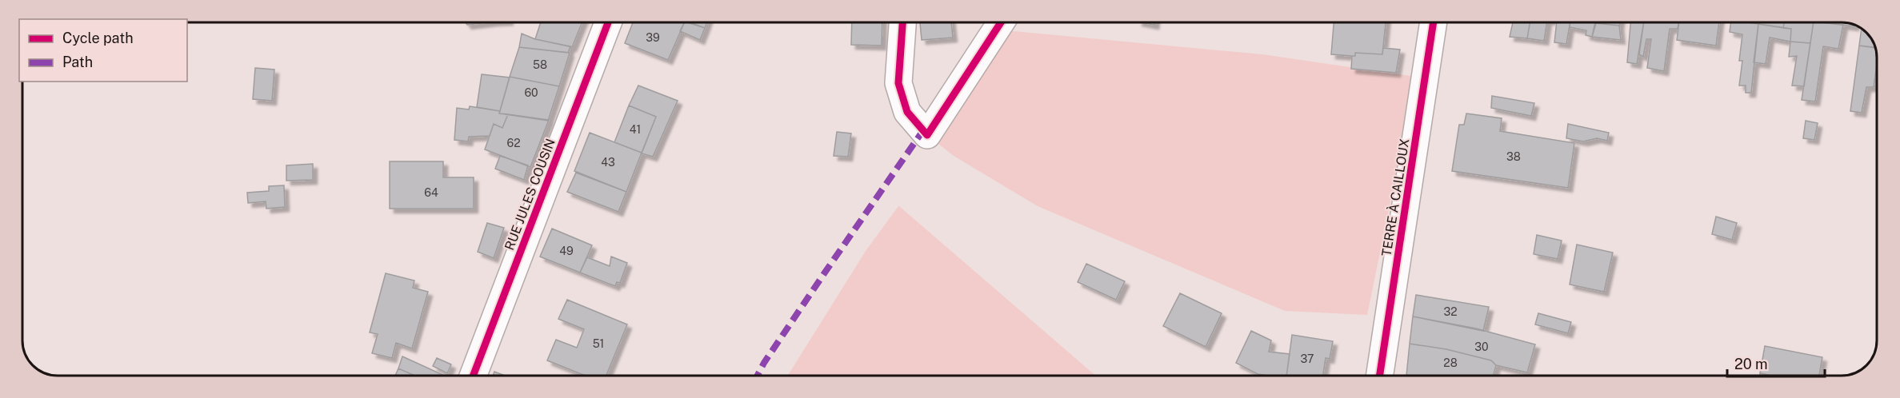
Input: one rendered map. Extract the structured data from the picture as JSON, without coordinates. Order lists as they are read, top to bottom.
{
  "streets": {
    "street": ["RUE JULES COUSIN", "TERRE À CAILLOUX"]
  },
  "house_numbers": [
    "39",
    "58",
    "60",
    "41",
    "62",
    "38",
    "43",
    "64",
    "49",
    "32",
    "51",
    "30",
    "37",
    "28"
  ],
  "legend": ["Cycle path", "Path"],
  "scale_bar": "20 m"
}
